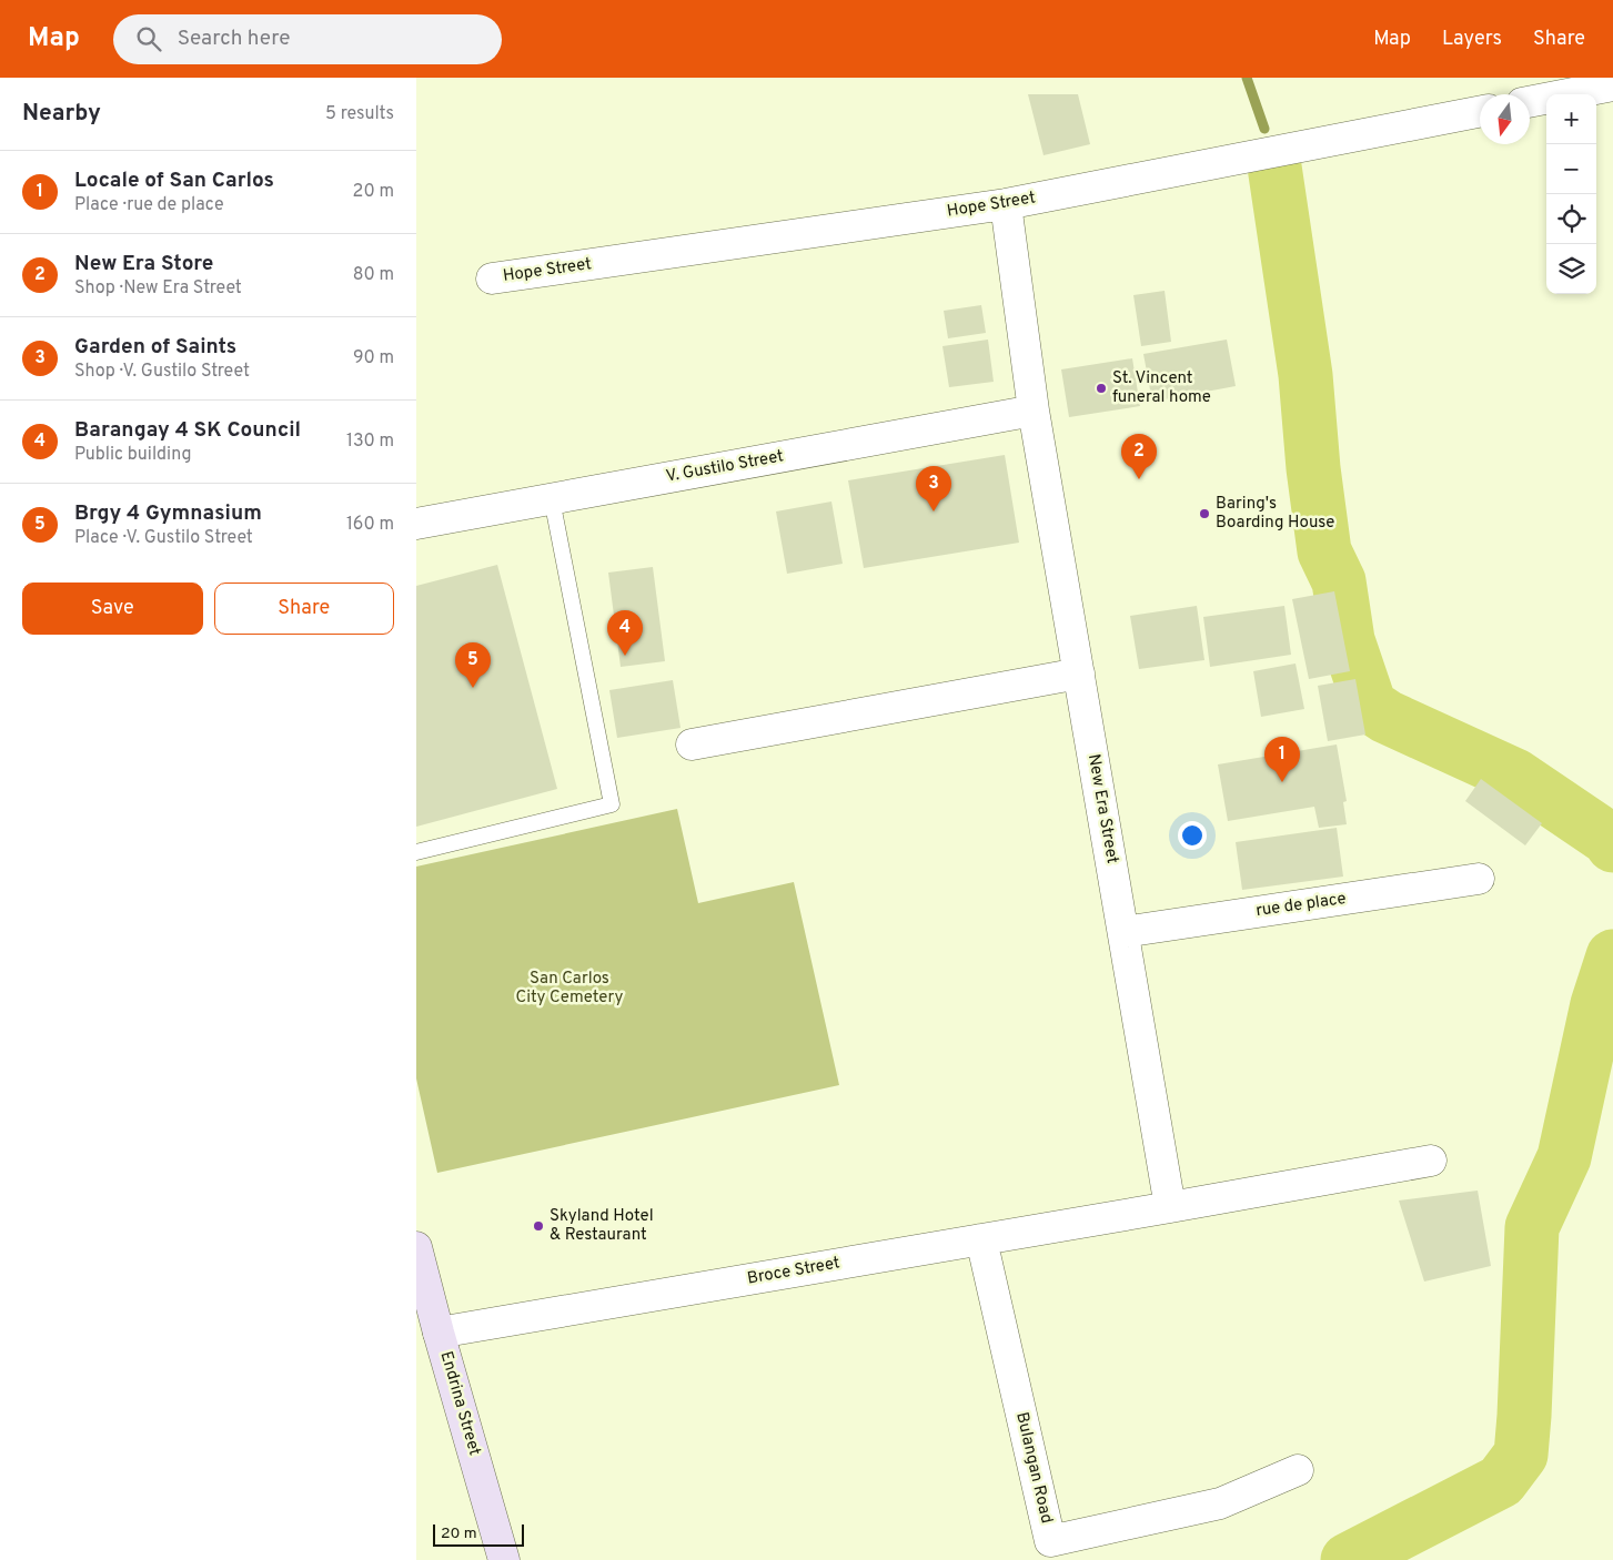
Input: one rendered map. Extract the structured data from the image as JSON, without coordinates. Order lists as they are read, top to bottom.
{
  "streets": {
    "street": [
      "Hope Street",
      "V. Gustilo Street",
      "New Era Street",
      "rue de place",
      "Broce Street",
      "Endrina Street",
      "Bulangan Road"
    ]
  },
  "crossings": [
    ["Hope Street", "New Era Street"],
    ["V. Gustilo Street", "New Era Street"],
    ["New Era Street", "rue de place"],
    ["New Era Street", "Broce Street"],
    ["Broce Street", "Endrina Street"],
    ["Broce Street", "Bulangan Road"]
  ],
  "parks": ["San Carlos City Cemetery"],
  "places": ["St. Vincent funeral home", "Baring's Boarding House", "Skyland Hotel & Restaurant"],
  "scale_bar": "20 m",
  "north": "bottom",
  "page": {
    "header": "Map",
    "search": "Search here",
    "nav": ["Map", "Layers", "Share"],
    "heading": ["Nearby", "5 results"],
    "map_buttons": ["+", "−"],
    "list": [
      {
        "mark": "1",
        "name": "Locale of San Carlos",
        "note": "Place · rue de place",
        "value": "20 m"
      },
      {
        "mark": "2",
        "name": "New Era Store",
        "note": "Shop · New Era Street",
        "value": "80 m"
      },
      {
        "mark": "3",
        "name": "Garden of Saints",
        "note": "Shop · V. Gustilo Street",
        "value": "90 m"
      },
      {
        "mark": "4",
        "name": "Barangay 4 SK Council",
        "note": "Public building",
        "value": "130 m"
      },
      {
        "mark": "5",
        "name": "Brgy 4 Gymnasium",
        "note": "Place · V. Gustilo Street",
        "value": "160 m"
      }
    ],
    "pins": [
      "2",
      "3",
      "4",
      "5",
      "1"
    ],
    "buttons": ["Save", "Share"],
    "scale": "20 m"
  }
}
